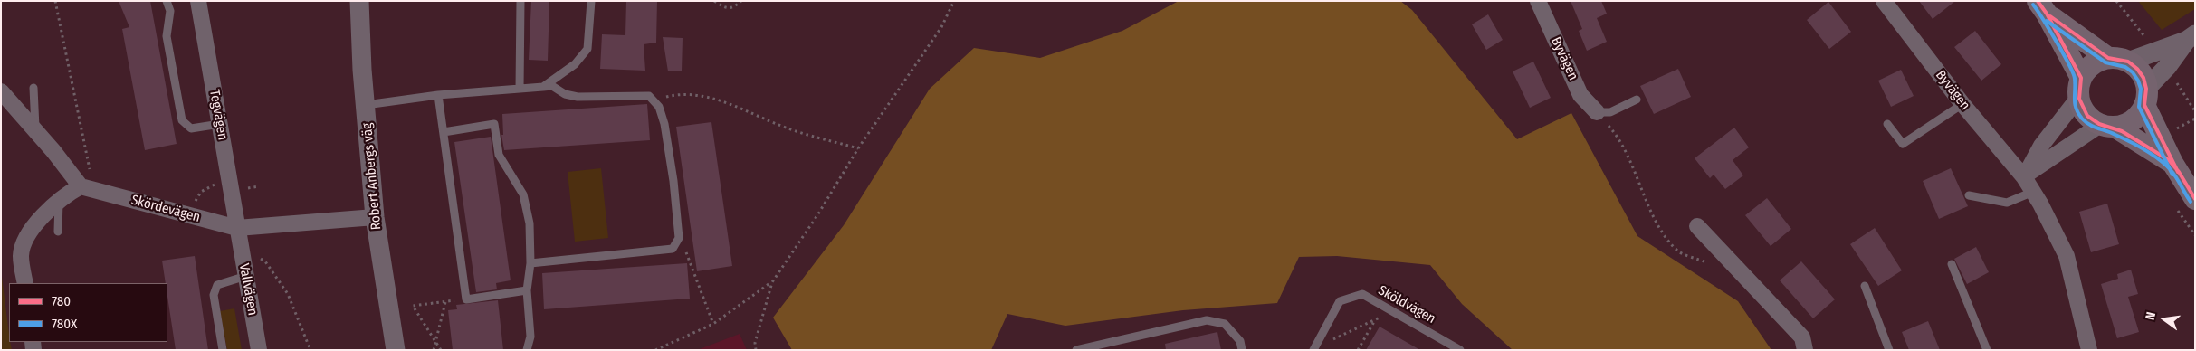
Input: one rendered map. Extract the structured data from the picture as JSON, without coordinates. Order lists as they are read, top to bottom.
{
  "streets": {
    "street": [
      "Byvägen",
      "Tegvägen",
      "Robert Anbergs väg",
      "Skördevägen",
      "Vallvägen"
    ],
    "lane": ["Sköldvägen"]
  },
  "crossings": [
    ["Tegvägen", "Skördevägen"],
    ["Tegvägen", "Vallvägen"],
    ["Robert Anbergs väg", "Skördevägen"],
    ["Skördevägen", "Vallvägen"]
  ],
  "lines": ["transit line 780", "transit line 780X"],
  "legend": ["780", "780X"],
  "north": "left"
}
